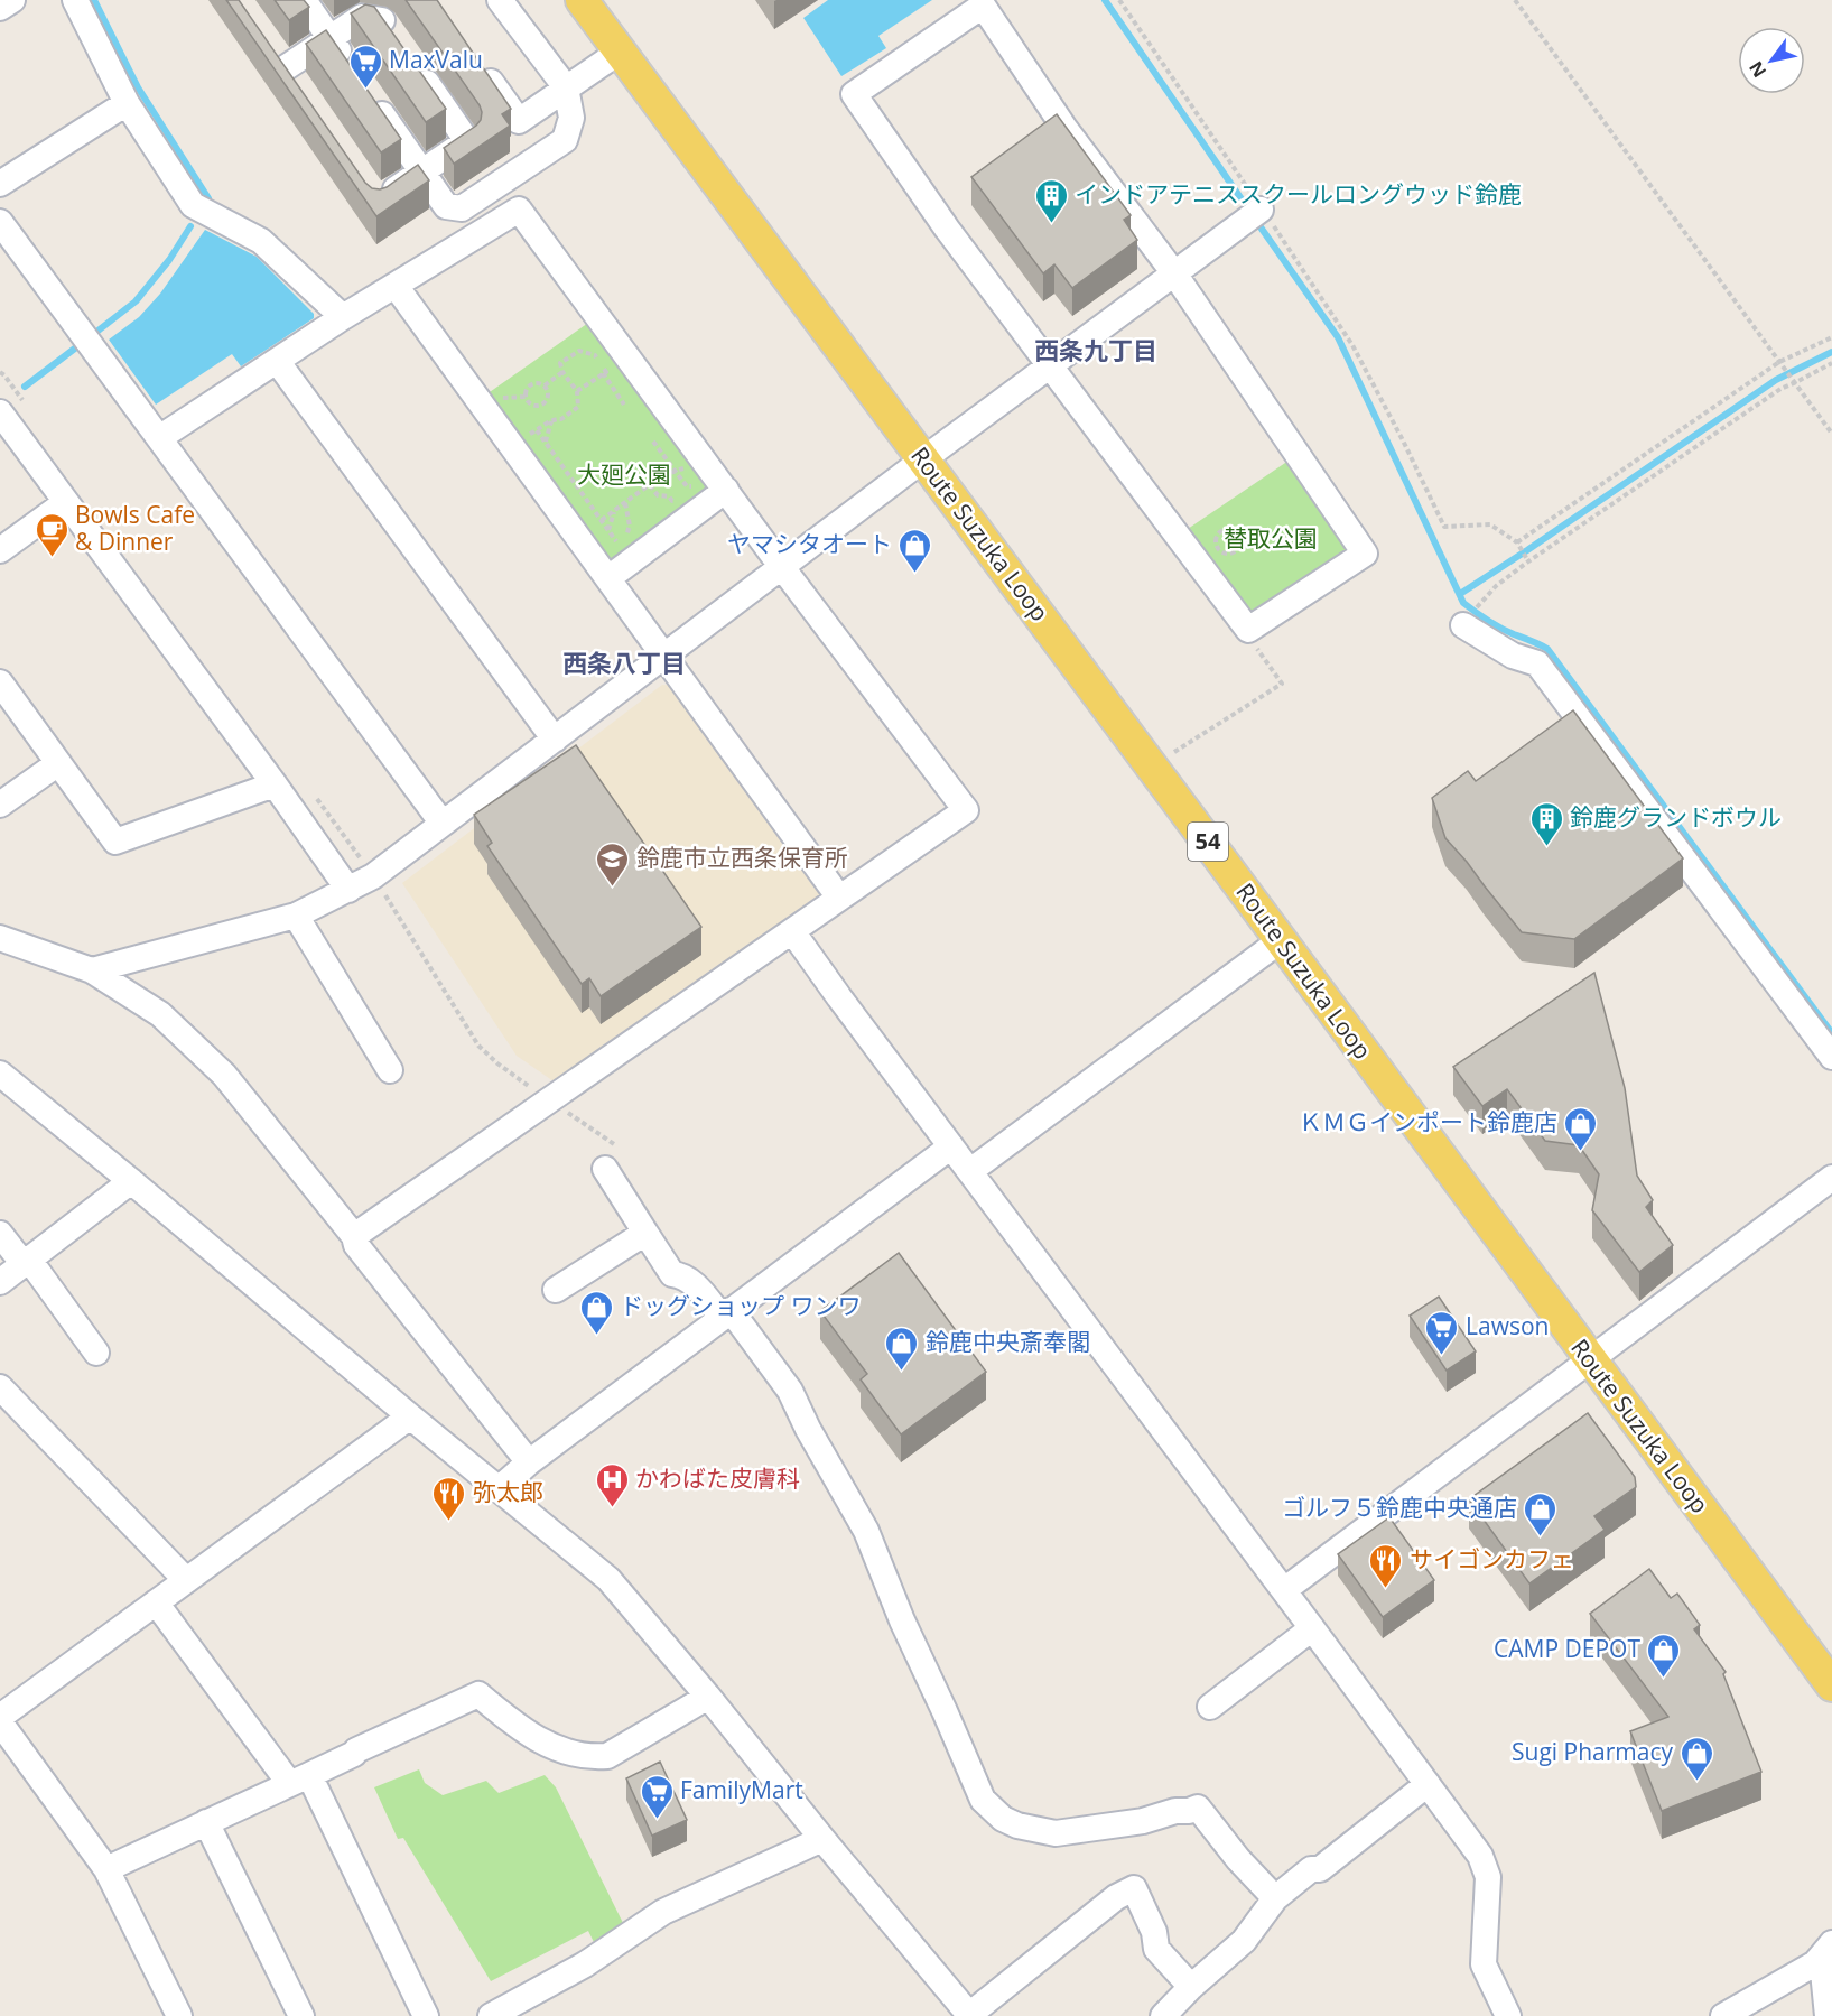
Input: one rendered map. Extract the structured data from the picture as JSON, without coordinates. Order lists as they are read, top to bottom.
{
  "streets": {
    "main road": ["Route Suzuka Loop", "54"]
  },
  "districts": ["西条九丁目", "西条八丁目"],
  "parks": ["大廻公園", "替取公園"],
  "places": {
    "supermarket": ["MaxValu", "Lawson", "FamilyMart"],
    "building": ["インドアテニススクールロングウッド鈴鹿", "鈴鹿グランドボウル"],
    "cafe": ["Bowls Cafe & Dinner"],
    "shop": [
      "ヤマシタオート",
      "ＫＭＧインポート鈴鹿店",
      "ドッグショップ ワンワ",
      "鈴鹿中央斎奉閣",
      "ゴルフ５鈴鹿中央通店",
      "CAMP DEPOT",
      "Sugi Pharmacy"
    ],
    "school or university": ["鈴鹿市立西条保育所"],
    "hospital": ["かわばた皮膚科"],
    "restaurant": ["弥太郎", "サイゴンカフェ"]
  },
  "north": "bottom left"
}
